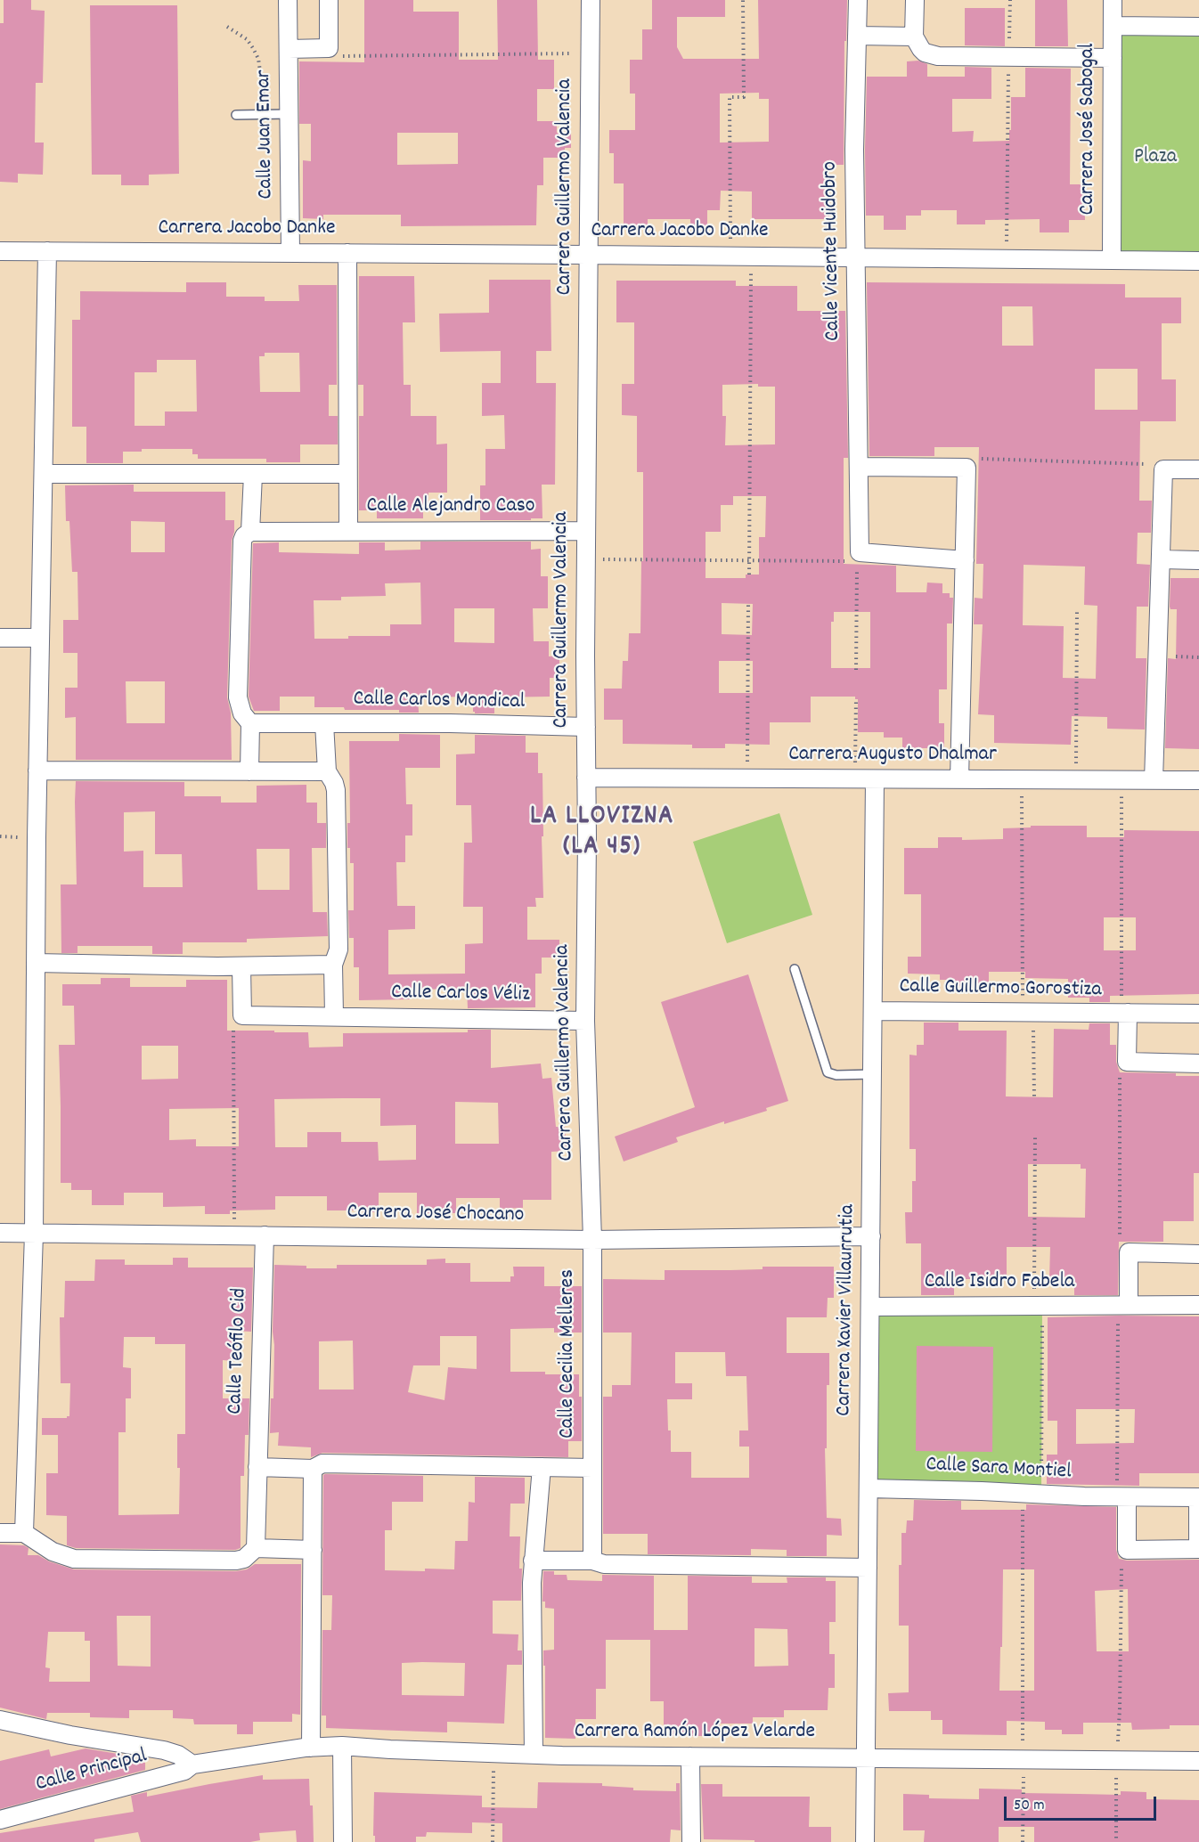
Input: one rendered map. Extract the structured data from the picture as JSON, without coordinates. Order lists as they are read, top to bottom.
{
  "streets": {
    "street": [
      "Carrera José Sabogal",
      "Calle Juan Emar",
      "Carrera Guillermo Valencia",
      "Carrera Jacobo Danke",
      "Calle Vicente Huidobro",
      "Calle Alejandro Caso",
      "Calle Carlos Mondical",
      "Carrera Augusto Dhalmar",
      "Calle Guillermo Gorostiza",
      "Calle Carlos Véliz",
      "Carrera José Chocano",
      "Calle Isidro Fabela",
      "Carrera Xavier Villaurrutia",
      "Calle Teófilo Cid",
      "Calle Cecilia Melleres",
      "Calle Sara Montiel",
      "Carrera Ramón López Velarde",
      "Calle Principal"
    ]
  },
  "crossings": [
    ["Carrera José Sabogal", "Carrera Jacobo Danke"],
    ["Calle Juan Emar", "Carrera Jacobo Danke"],
    ["Carrera Guillermo Valencia", "Carrera Jacobo Danke"],
    ["Carrera Guillermo Valencia", "Calle Alejandro Caso"],
    ["Carrera Guillermo Valencia", "Calle Carlos Mondical"],
    ["Carrera Guillermo Valencia", "Carrera Augusto Dhalmar"],
    ["Carrera Guillermo Valencia", "Calle Carlos Véliz"],
    ["Carrera Guillermo Valencia", "Carrera José Chocano"],
    ["Carrera Guillermo Valencia", "Calle Cecilia Melleres"],
    ["Carrera Jacobo Danke", "Calle Vicente Huidobro"],
    ["Carrera Augusto Dhalmar", "Carrera Xavier Villaurrutia"],
    ["Calle Guillermo Gorostiza", "Carrera Xavier Villaurrutia"],
    ["Carrera José Chocano", "Carrera Xavier Villaurrutia"],
    ["Carrera José Chocano", "Calle Teófilo Cid"],
    ["Carrera José Chocano", "Calle Cecilia Melleres"],
    ["Calle Isidro Fabela", "Carrera Xavier Villaurrutia"],
    ["Carrera Xavier Villaurrutia", "Calle Sara Montiel"],
    ["Carrera Xavier Villaurrutia", "Carrera Ramón López Velarde"],
    ["Carrera Ramón López Velarde", "Calle Principal"]
  ],
  "districts": ["LA LLOVIZNA (LA 45)"],
  "parks": ["Plaza"],
  "scale_bar": "50 m"
}
